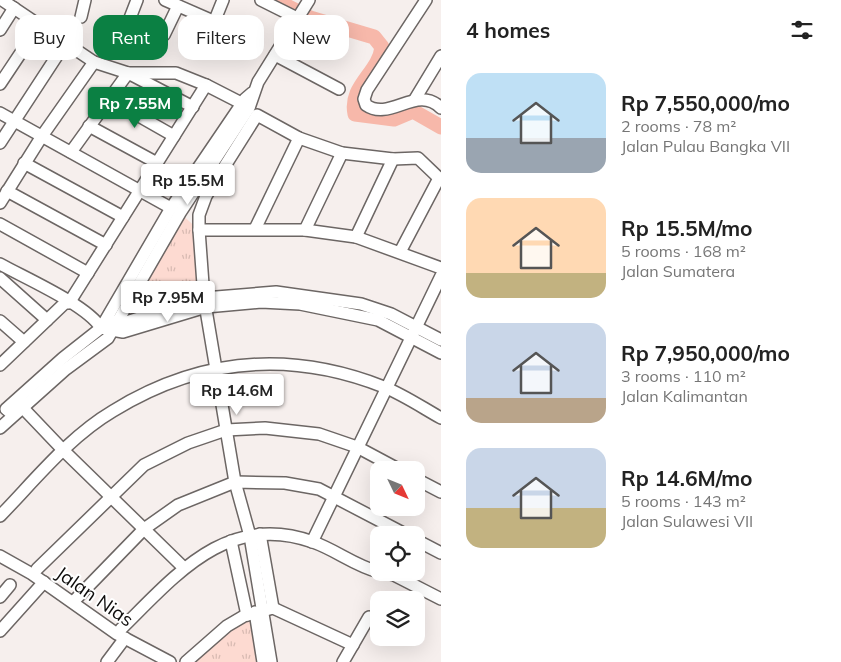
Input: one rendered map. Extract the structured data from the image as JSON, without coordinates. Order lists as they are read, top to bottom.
{
  "streets": {
    "street": ["Jalan Nias"]
  },
  "north": "bottom right",
  "page": {
    "heading": "4 homes",
    "chip": [
      "Buy",
      "Rent",
      "Filters",
      "New"
    ],
    "list": [
      {
        "name": "Rp 7,550,000/mo",
        "note": "2 rooms · 78 m² · Jalan Pulau Bangka VII"
      },
      {
        "name": "Rp 15.5M/mo",
        "note": "5 rooms · 168 m² · Jalan Sumatera"
      },
      {
        "name": "Rp 7,950,000/mo",
        "note": "3 rooms · 110 m² · Jalan Kalimantan"
      },
      {
        "name": "Rp 14.6M/mo",
        "note": "5 rooms · 143 m² · Jalan Sulawesi VII"
      }
    ],
    "price": [
      "Rp 7.55M",
      "Rp 15.5M",
      "Rp 7.95M",
      "Rp 14.6M"
    ]
  }
}
